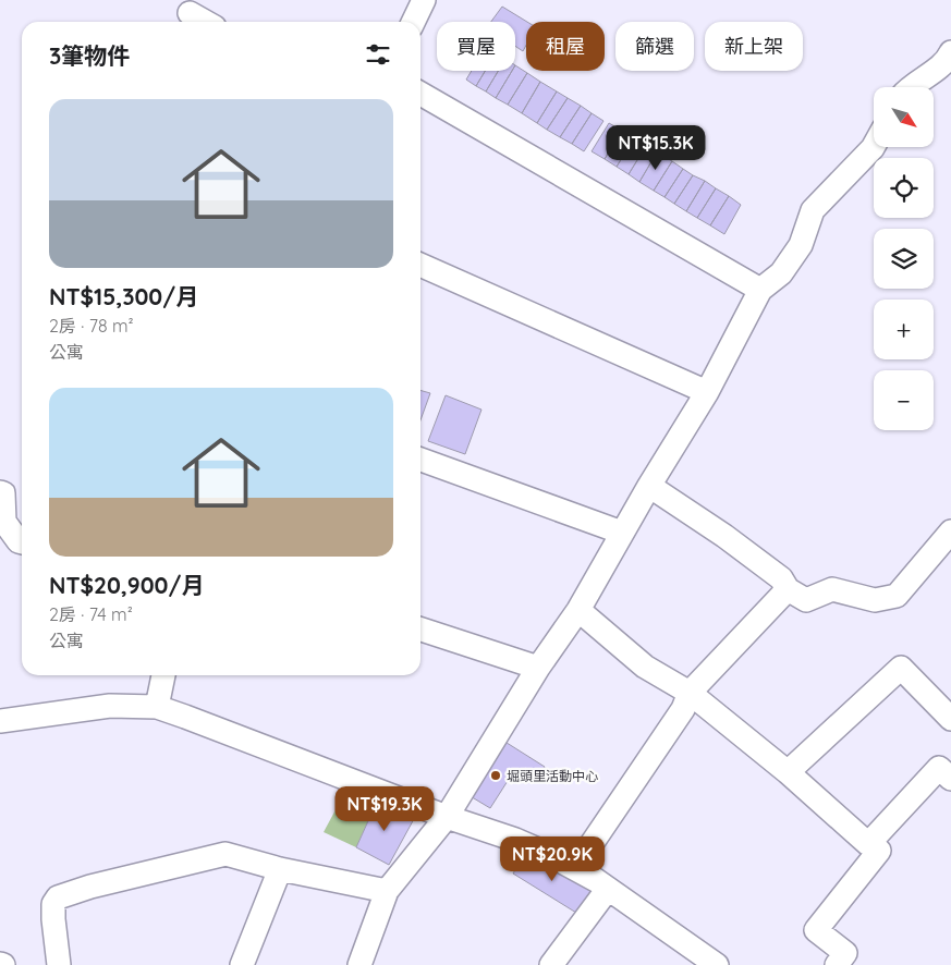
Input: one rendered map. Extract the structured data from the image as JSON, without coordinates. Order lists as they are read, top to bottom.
{
  "places": ["堀頭里活動中心"],
  "north": "bottom right",
  "page": {
    "chip": [
      "買屋",
      "租屋",
      "篩選",
      "新上架"
    ],
    "heading": "3筆物件",
    "map_buttons": ["+", "−"],
    "list": [
      {
        "name": "NT$15,300/月",
        "note": "2房 · 78 m² · 公寓"
      },
      {
        "name": "NT$20,900/月",
        "note": "2房 · 74 m² · 公寓"
      }
    ],
    "price": ["NT$15.3K", "NT$19.3K", "NT$20.9K"]
  }
}
